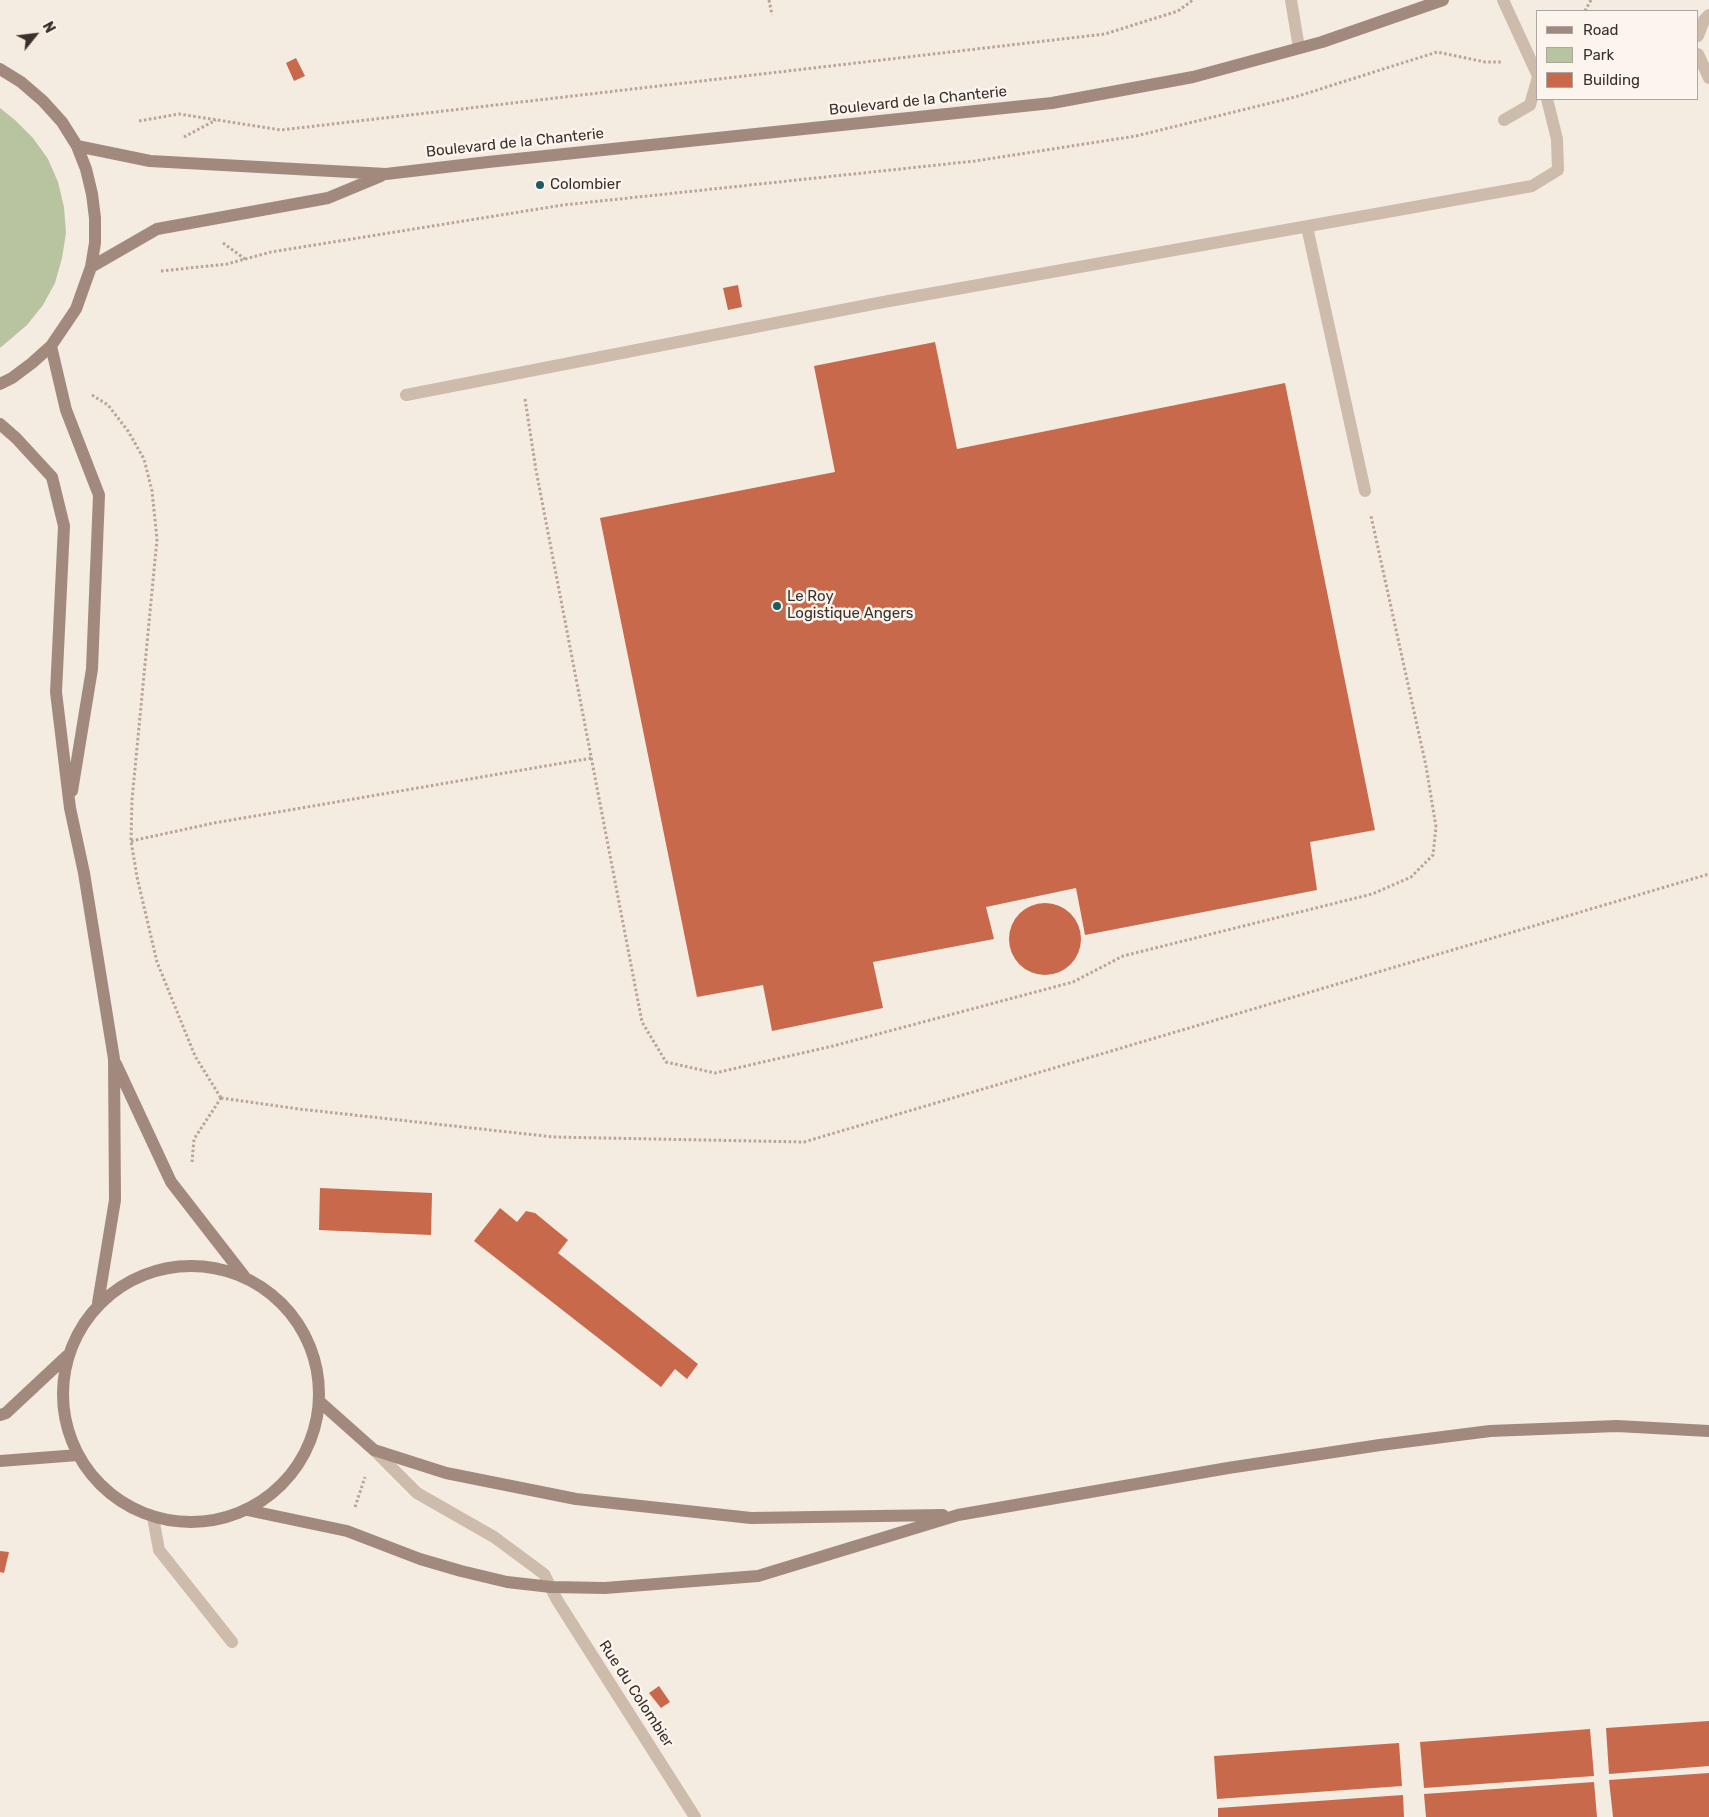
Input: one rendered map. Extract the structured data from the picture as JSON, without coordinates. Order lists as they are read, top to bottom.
{
  "streets": {
    "street": ["Boulevard de la Chanterie", "Rue du Colombier"]
  },
  "places": ["Colombier", "Le Roy Logistique Angers"],
  "legend": ["Road", "Park", "Building"],
  "north": "top right"
}
